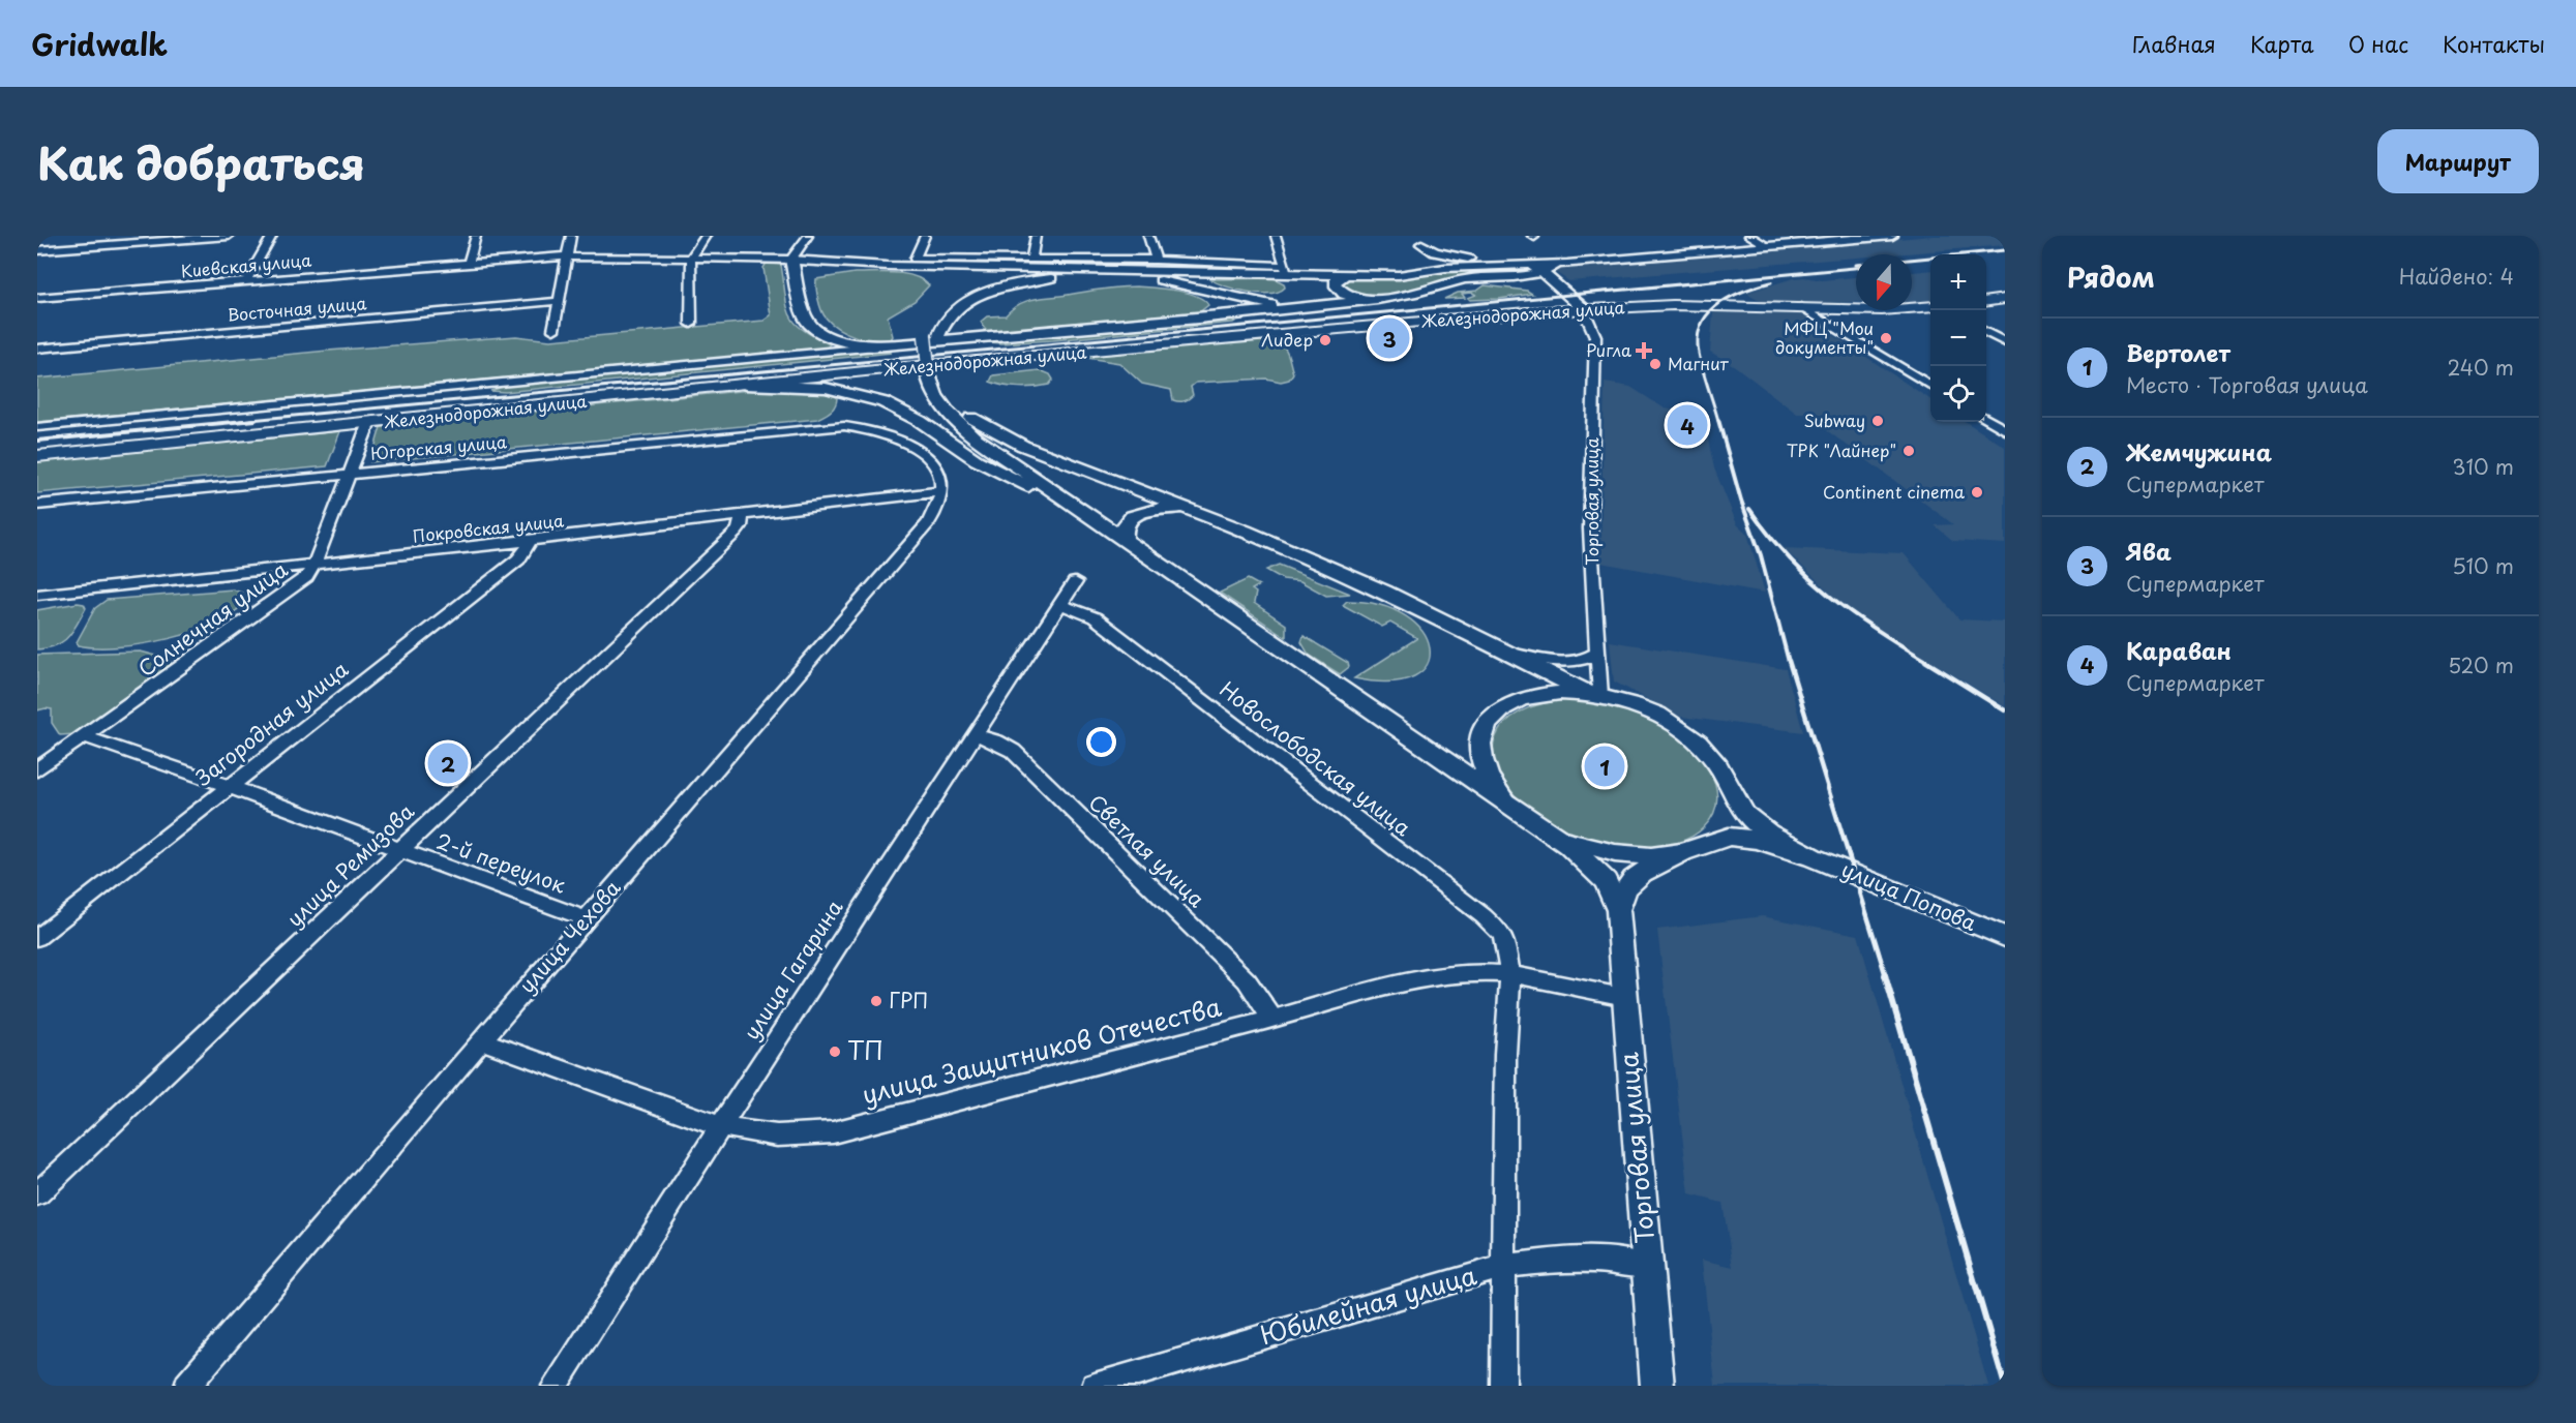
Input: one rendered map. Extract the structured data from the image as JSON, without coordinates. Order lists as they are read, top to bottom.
{
  "streets": {
    "main road": ["Железнодорожная улица"],
    "street": [
      "Киевская улица",
      "Восточная улица",
      "Югорская улица",
      "Торговая улица",
      "Покровская улица",
      "Солнечная улица",
      "Загородная улица",
      "Новослободская улица",
      "Светлая улица",
      "2-й переулок",
      "улица Ремизова",
      "улица Попова",
      "улица Чехова",
      "улица Гагарина",
      "улица Защитников Отечества",
      "Юбилейная улица"
    ]
  },
  "crossings": [
    ["Железнодорожная улица", "Торговая улица"],
    ["Железнодорожная улица", "Солнечная улица"],
    ["Югорская улица", "Покровская улица"],
    ["Югорская улица", "Солнечная улица"],
    ["Югорская улица", "улица Чехова"],
    ["Торговая улица", "улица Защитников Отечества"],
    ["Торговая улица", "Юбилейная улица"],
    ["Покровская улица", "Солнечная улица"],
    ["Покровская улица", "Загородная улица"],
    ["Покровская улица", "улица Ремизова"],
    ["Покровская улица", "улица Чехова"],
    ["Солнечная улица", "2-й переулок"],
    ["Загородная улица", "2-й переулок"],
    ["Новослободская улица", "улица Гагарина"],
    ["Новослободская улица", "улица Защитников Отечества"],
    ["Новослободская улица", "Юбилейная улица"],
    ["Светлая улица", "улица Гагарина"],
    ["Светлая улица", "улица Защитников Отечества"],
    ["2-й переулок", "улица Ремизова"],
    ["2-й переулок", "улица Чехова"],
    ["улица Чехова", "улица Защитников Отечества"],
    ["улица Гагарина", "улица Защитников Отечества"]
  ],
  "places": {
    "other": [
      "МФЦ \"Мои документы\"",
      "Лидер",
      "Магнит",
      "Subway",
      "ТРК \"Лайнер\"",
      "Continent cinema",
      "ГРП",
      "ТП"
    ],
    "health": ["Ригла"]
  },
  "north": "bottom",
  "page": {
    "header": "Gridwalk",
    "nav": [
      "Главная",
      "Карта",
      "О нас",
      "Контакты"
    ],
    "title": "Как добраться",
    "buttons": "Маршрут",
    "heading": ["Рядом", "Найдено: 4"],
    "map_buttons": ["+", "−"],
    "pins": [
      "3",
      "4",
      "2",
      "1"
    ],
    "list": [
      {
        "mark": "1",
        "name": "Вертолет",
        "note": "Место · Торговая улица",
        "value": "240 m"
      },
      {
        "mark": "2",
        "name": "Жемчужина",
        "note": "Супермаркет",
        "value": "310 m"
      },
      {
        "mark": "3",
        "name": "Ява",
        "note": "Супермаркет",
        "value": "510 m"
      },
      {
        "mark": "4",
        "name": "Караван",
        "note": "Супермаркет",
        "value": "520 m"
      }
    ]
  }
}
